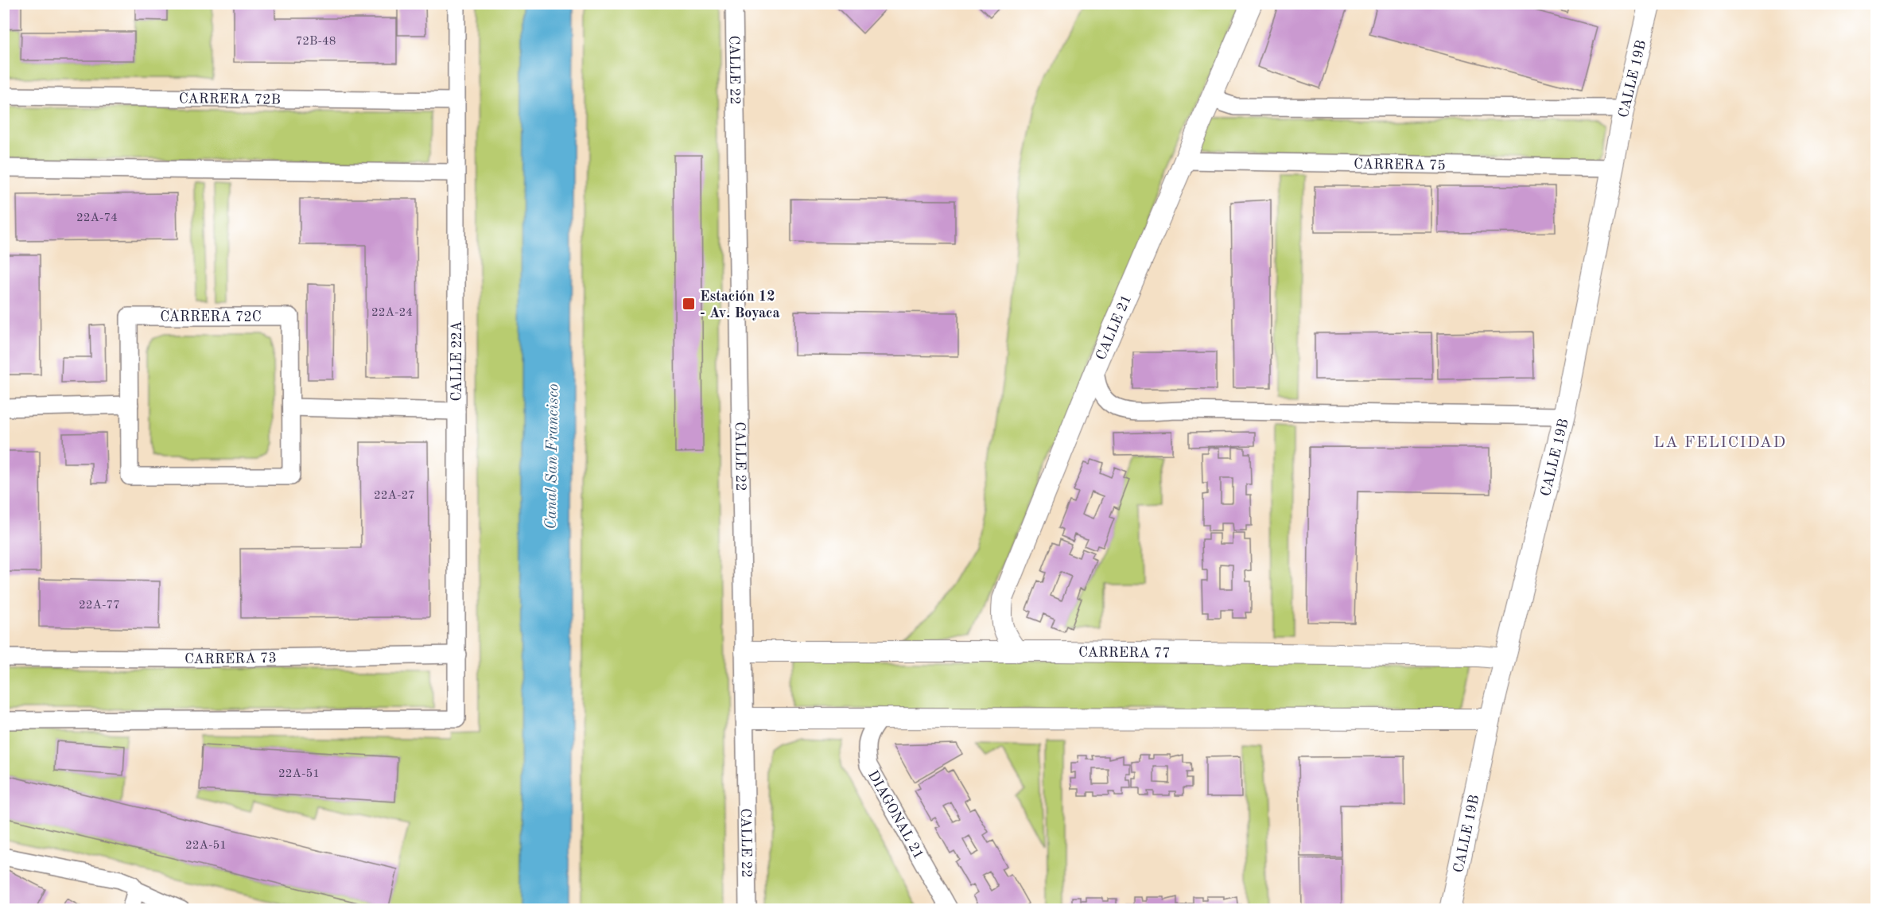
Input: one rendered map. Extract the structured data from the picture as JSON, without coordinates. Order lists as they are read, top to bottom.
{
  "streets": {
    "street": [
      "CALLE 22",
      "CALLE 19B",
      "CARRERA 72B",
      "CARRERA 75",
      "CARRERA 72C",
      "CALLE 21",
      "CALLE 22A",
      "CARRERA 77",
      "CARRERA 73",
      "DIAGONAL 21"
    ]
  },
  "crossings": [
    ["CALLE 22", "CARRERA 77"],
    ["CALLE 19B", "CARRERA 75"],
    ["CALLE 19B", "CARRERA 77"],
    ["CARRERA 72B", "CALLE 22A"],
    ["CARRERA 75", "CALLE 21"],
    ["CALLE 21", "CARRERA 77"],
    ["CALLE 22A", "CARRERA 73"]
  ],
  "districts": ["LA FELICIDAD"],
  "water": ["Canal San Francisco"],
  "places": {
    "transit": ["Estación 12 - Av. Boyaca"]
  },
  "house_numbers": [
    "72B-48",
    "22A-74",
    "22A-24",
    "22A-27",
    "22A-77",
    "22A-51",
    "22A-51"
  ]
}
